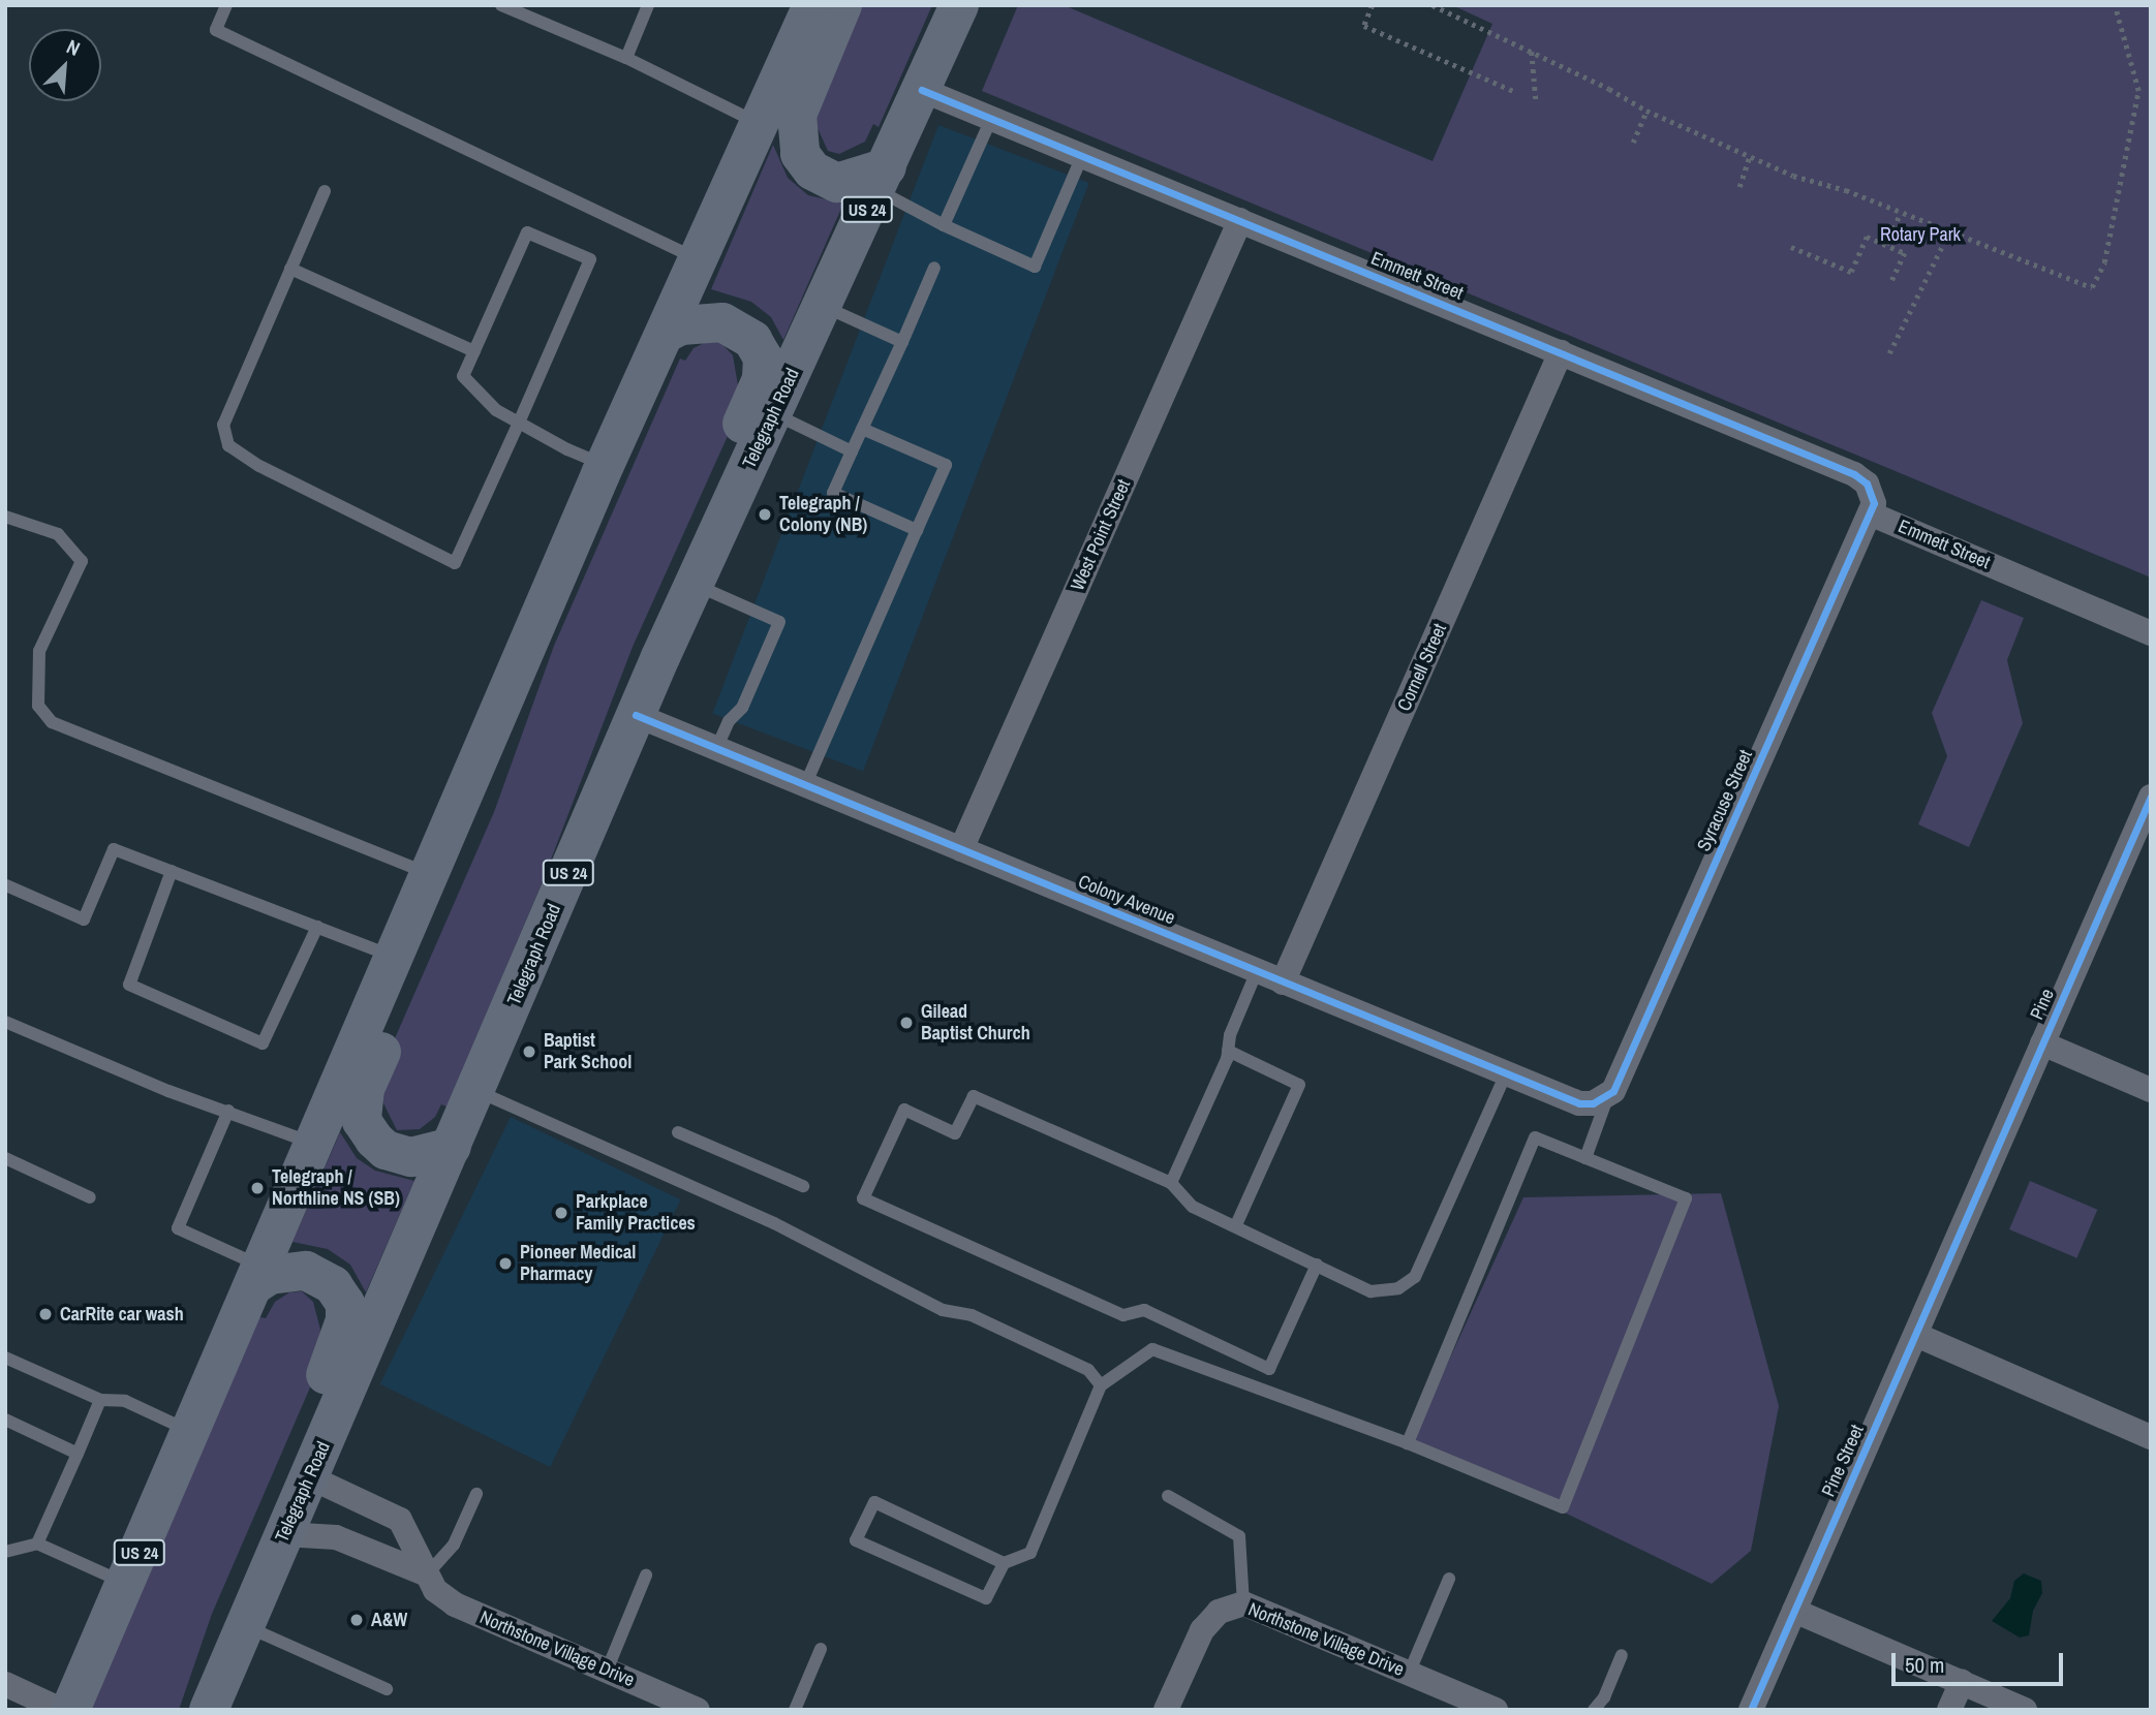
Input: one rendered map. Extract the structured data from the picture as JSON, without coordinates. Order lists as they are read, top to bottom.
{
  "streets": {
    "main road": ["US 24", "Telegraph Road"],
    "street": [
      "Emmett Street",
      "West Point Street",
      "Cornell Street",
      "Syracuse Street",
      "Colony Avenue",
      "Pine",
      "Pine Street",
      "Northstone Village Drive"
    ]
  },
  "crossings": [
    ["Emmett Street", "Telegraph Road"],
    ["Emmett Street", "West Point Street"],
    ["Emmett Street", "Cornell Street"],
    ["Emmett Street", "Syracuse Street"],
    ["Telegraph Road", "Colony Avenue"],
    ["Telegraph Road", "Northstone Village Drive"],
    ["West Point Street", "Colony Avenue"],
    ["Cornell Street", "Colony Avenue"],
    ["Syracuse Street", "Colony Avenue"],
    ["Pine", "Pine Street"]
  ],
  "parks": ["Rotary Park"],
  "places": [
    "Telegraph / Colony (NB)",
    "Gilead Baptist Church",
    "Baptist Park School",
    "Telegraph / Northline NS (SB)",
    "Parkplace Family Practices",
    "Pioneer Medical Pharmacy",
    "CarRite car wash",
    "A&W"
  ],
  "scale_bar": "50 m",
  "north": "top right"
}
